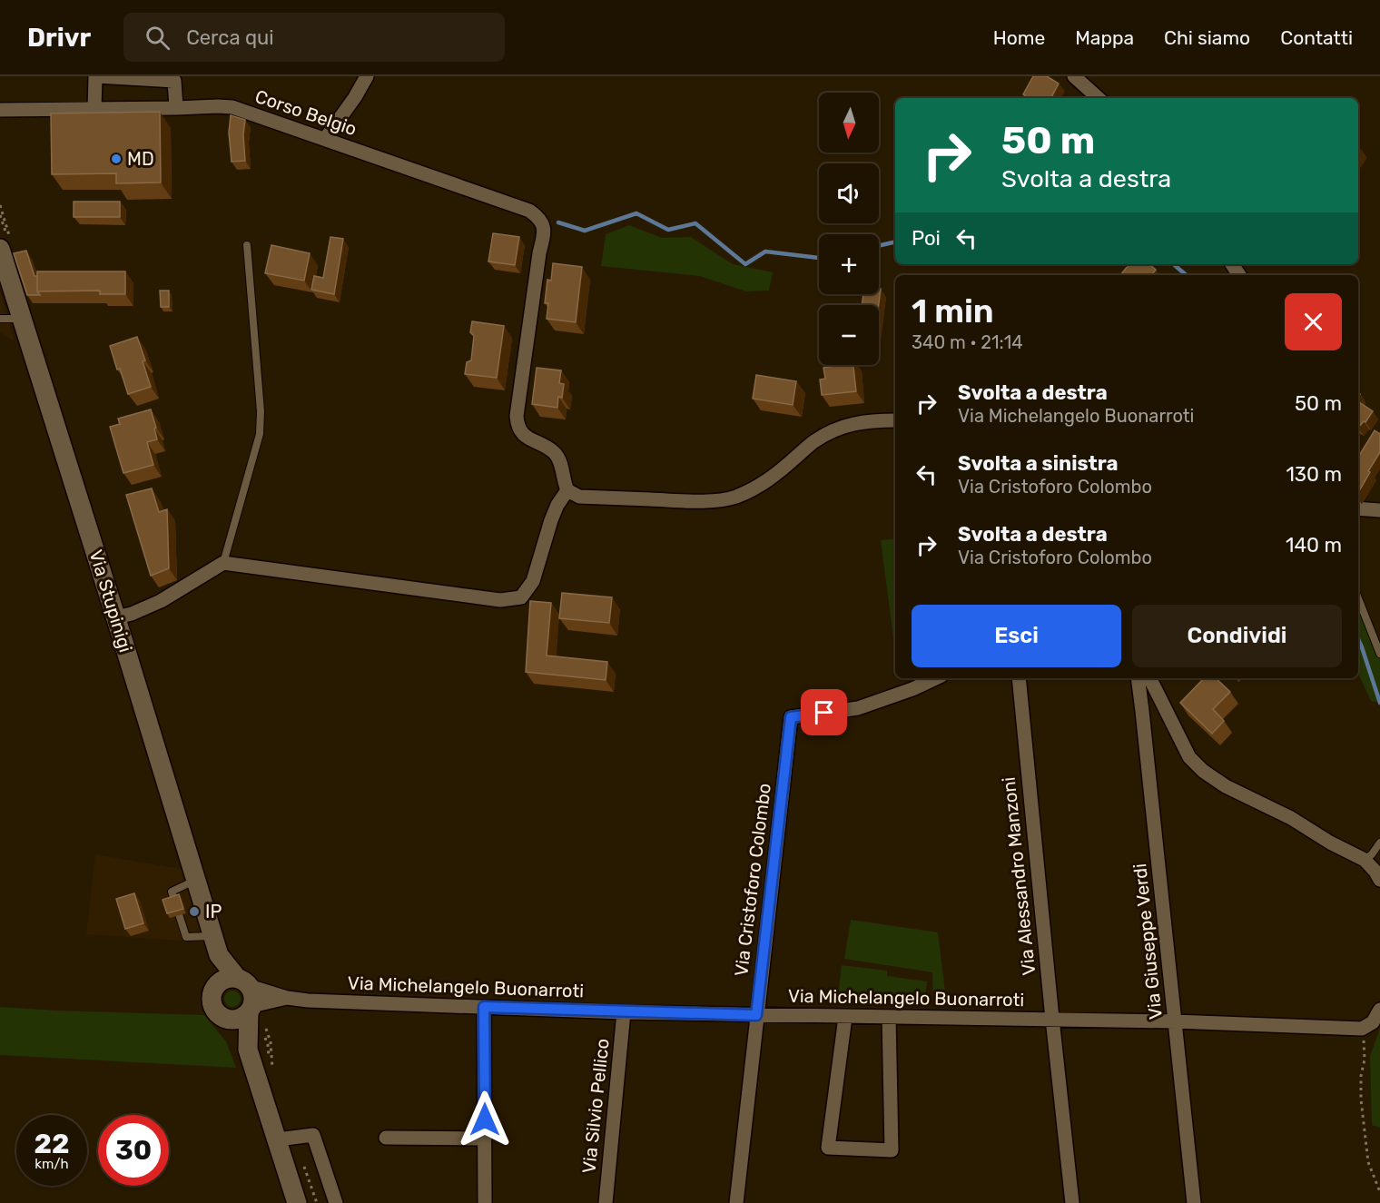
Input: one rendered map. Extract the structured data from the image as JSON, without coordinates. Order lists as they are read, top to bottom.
{
  "streets": {
    "street": [
      "Corso Belgio",
      "Via Stupinigi",
      "Via Alessandro Manzoni",
      "Via Cristoforo Colombo",
      "Via Giuseppe Verdi",
      "Via Michelangelo Buonarroti",
      "Via Silvio Pellico"
    ]
  },
  "crossings": [
    ["Via Stupinigi", "Via Michelangelo Buonarroti"],
    ["Via Alessandro Manzoni", "Via Michelangelo Buonarroti"],
    ["Via Cristoforo Colombo", "Via Michelangelo Buonarroti"],
    ["Via Giuseppe Verdi", "Via Michelangelo Buonarroti"],
    ["Via Michelangelo Buonarroti", "Via Silvio Pellico"]
  ],
  "places": ["MD", "IP"],
  "north": "bottom",
  "page": {
    "header": "Drivr",
    "search": "Cerca qui",
    "nav": [
      "Home",
      "Mappa",
      "Chi siamo",
      "Contatti"
    ],
    "map_buttons": ["+", "−"],
    "turn": ["50 m", "Svolta a destra"],
    "then": "Poi",
    "heading": ["1 min", "340 m · 21:14"],
    "list": [
      {
        "name": "Svolta a destra",
        "note": "Via Michelangelo Buonarroti",
        "value": "50 m"
      },
      {
        "name": "Svolta a sinistra",
        "note": "Via Cristoforo Colombo",
        "value": "130 m"
      },
      {
        "name": "Svolta a destra",
        "note": "Via Cristoforo Colombo",
        "value": "140 m"
      }
    ],
    "buttons": ["Esci", "Condividi"],
    "speed": "22 km/h",
    "limit": "30"
  }
}
